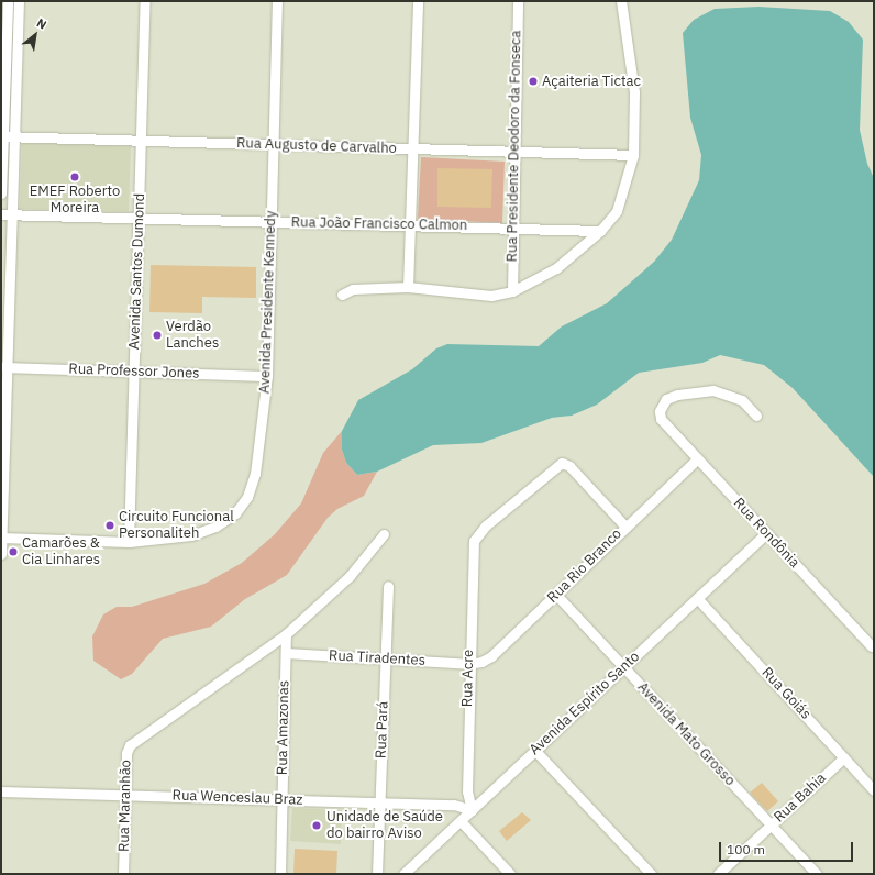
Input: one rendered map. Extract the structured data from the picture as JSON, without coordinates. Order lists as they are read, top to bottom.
{
  "streets": {
    "street": [
      "Rua Augusto de Carvalho",
      "Rua Presidente Deodoro da Fonseca",
      "Rua João Francisco Calmon",
      "Avenida Santos Dumond",
      "Avenida Presidente Kennedy",
      "Rua Professor Jones",
      "Rua Rondônia",
      "Rua Rio Branco",
      "Rua Tiradentes",
      "Rua Acre",
      "Rua Goiás",
      "Avenida Espírito Santo",
      "Rua Amazonas",
      "Rua Pará",
      "Avenida Mato Grosso",
      "Rua Wenceslau Braz",
      "Rua Bahia",
      "Rua Maranhão"
    ]
  },
  "crossings": [
    ["Rua Augusto de Carvalho", "Rua Presidente Deodoro da Fonseca"],
    ["Rua Augusto de Carvalho", "Avenida Santos Dumond"],
    ["Rua Augusto de Carvalho", "Avenida Presidente Kennedy"],
    ["Rua Presidente Deodoro da Fonseca", "Rua João Francisco Calmon"],
    ["Rua João Francisco Calmon", "Avenida Santos Dumond"],
    ["Rua João Francisco Calmon", "Avenida Presidente Kennedy"],
    ["Avenida Santos Dumond", "Avenida Presidente Kennedy"],
    ["Avenida Santos Dumond", "Rua Professor Jones"],
    ["Avenida Presidente Kennedy", "Rua Professor Jones"],
    ["Rua Rondônia", "Rua Rio Branco"],
    ["Rua Rondônia", "Avenida Espírito Santo"],
    ["Rua Rio Branco", "Rua Tiradentes"],
    ["Rua Rio Branco", "Rua Acre"],
    ["Rua Rio Branco", "Avenida Mato Grosso"],
    ["Rua Tiradentes", "Rua Acre"],
    ["Rua Tiradentes", "Rua Amazonas"],
    ["Rua Tiradentes", "Rua Pará"],
    ["Rua Acre", "Avenida Espírito Santo"],
    ["Rua Acre", "Rua Wenceslau Braz"],
    ["Rua Goiás", "Avenida Espírito Santo"],
    ["Rua Goiás", "Rua Bahia"],
    ["Avenida Espírito Santo", "Avenida Mato Grosso"],
    ["Avenida Espírito Santo", "Rua Wenceslau Braz"],
    ["Rua Amazonas", "Rua Wenceslau Braz"],
    ["Rua Amazonas", "Rua Maranhão"],
    ["Rua Pará", "Rua Wenceslau Braz"],
    ["Avenida Mato Grosso", "Rua Bahia"],
    ["Rua Wenceslau Braz", "Rua Maranhão"]
  ],
  "places": [
    "Açaiteria Tictac",
    "EMEF Roberto Moreira",
    "Verdão Lanches",
    "Circuito Funcional Personaliteh",
    "Camarões & Cia Linhares",
    "Unidade de Saúde do bairro Aviso"
  ],
  "scale_bar": "100 m",
  "north": "top right"
}
